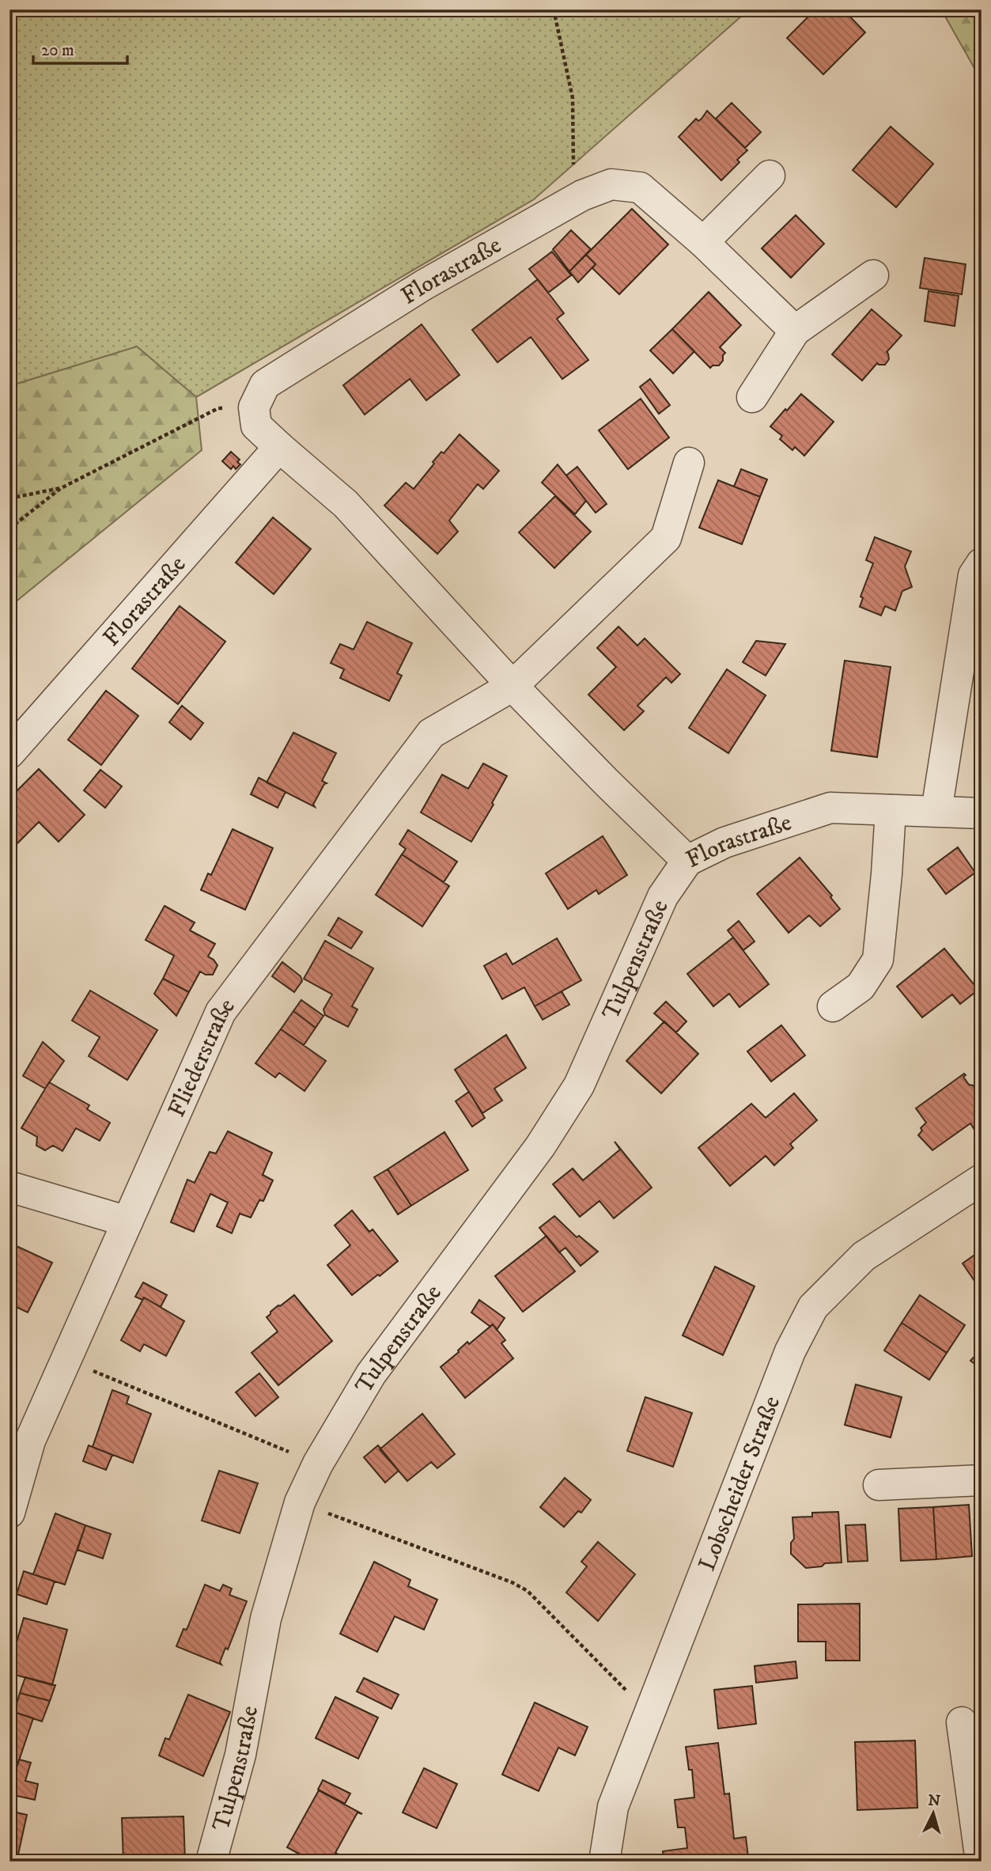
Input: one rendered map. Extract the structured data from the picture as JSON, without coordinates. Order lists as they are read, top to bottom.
{
  "streets": {
    "street": [
      "Florastraße",
      "Tulpenstraße",
      "Fliederstraße",
      "Lobscheider Straße"
    ]
  },
  "crossings": [
    ["Florastraße", "Tulpenstraße"],
    ["Florastraße", "Fliederstraße"]
  ],
  "scale_bar": "20 m",
  "north": "top"
}
